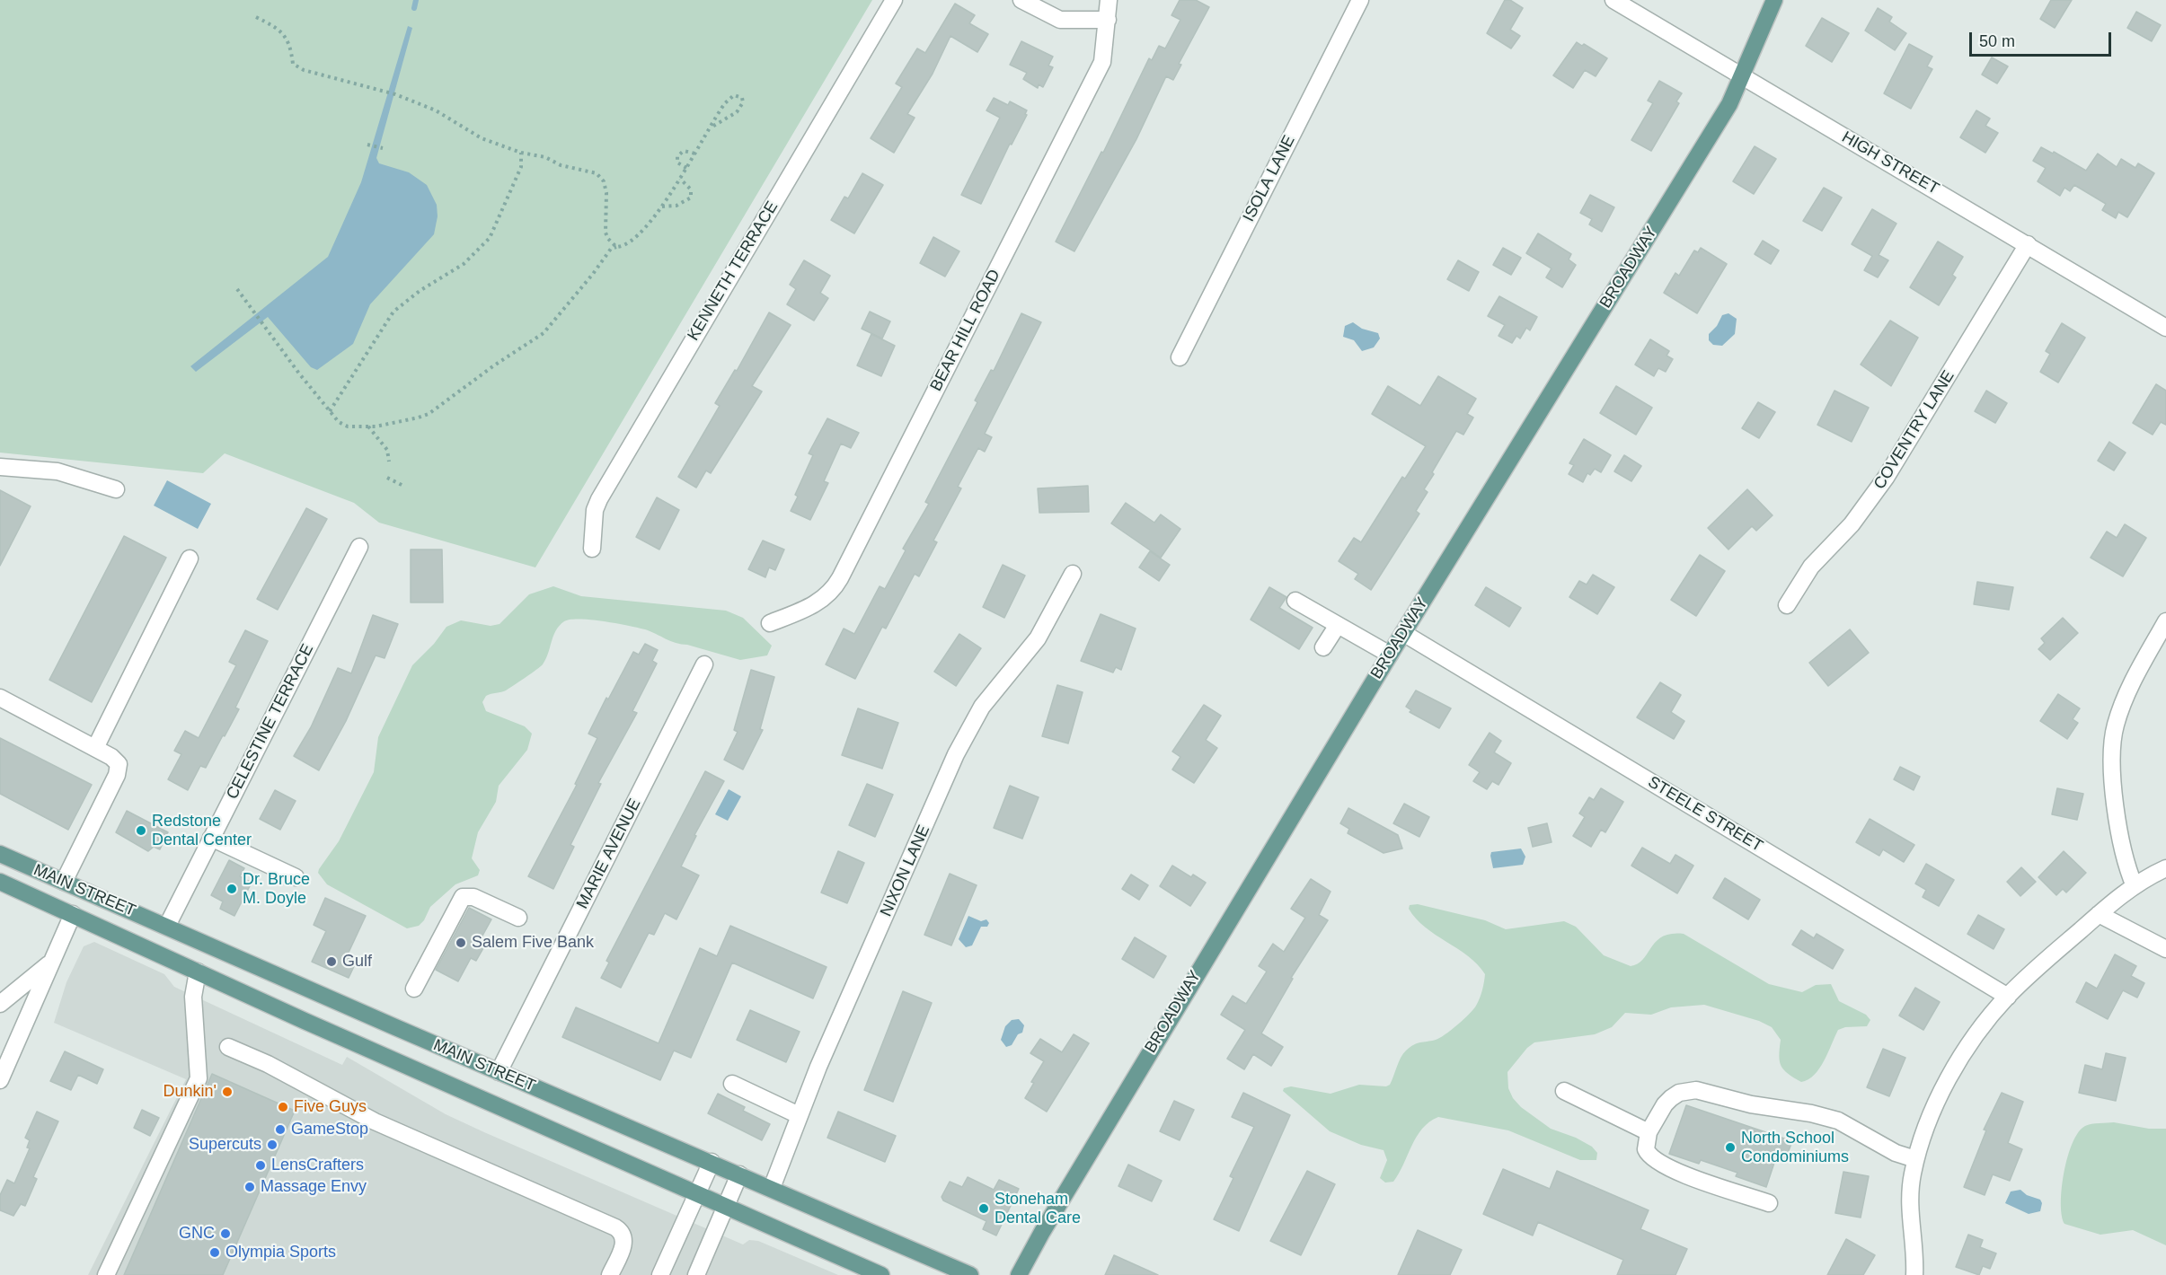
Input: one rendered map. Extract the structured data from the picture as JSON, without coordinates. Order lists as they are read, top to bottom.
{
  "streets": {
    "main road": ["BROADWAY", "MAIN STREET"],
    "street": [
      "HIGH STREET",
      "ISOLA LANE",
      "KENNETH TERRACE",
      "BEAR HILL ROAD",
      "COVENTRY LANE",
      "CELESTINE TERRACE",
      "STEELE STREET",
      "MARIE AVENUE",
      "NIXON LANE"
    ]
  },
  "crossings": [
    ["HIGH STREET", "BROADWAY"],
    ["HIGH STREET", "COVENTRY LANE"],
    ["BROADWAY", "STEELE STREET"],
    ["CELESTINE TERRACE", "MAIN STREET"],
    ["MARIE AVENUE", "MAIN STREET"],
    ["NIXON LANE", "MAIN STREET"]
  ],
  "places": [
    "Redstone Dental Center",
    "Dr. Bruce M. Doyle",
    "Salem Five Bank",
    "Gulf",
    "Dunkin'",
    "Five Guys",
    "GameStop",
    "Supercuts",
    "North School Condominiums",
    "LensCrafters",
    "Massage Envy",
    "Stoneham Dental Care",
    "GNC",
    "Olympia Sports"
  ],
  "scale_bar": "50 m"
}
